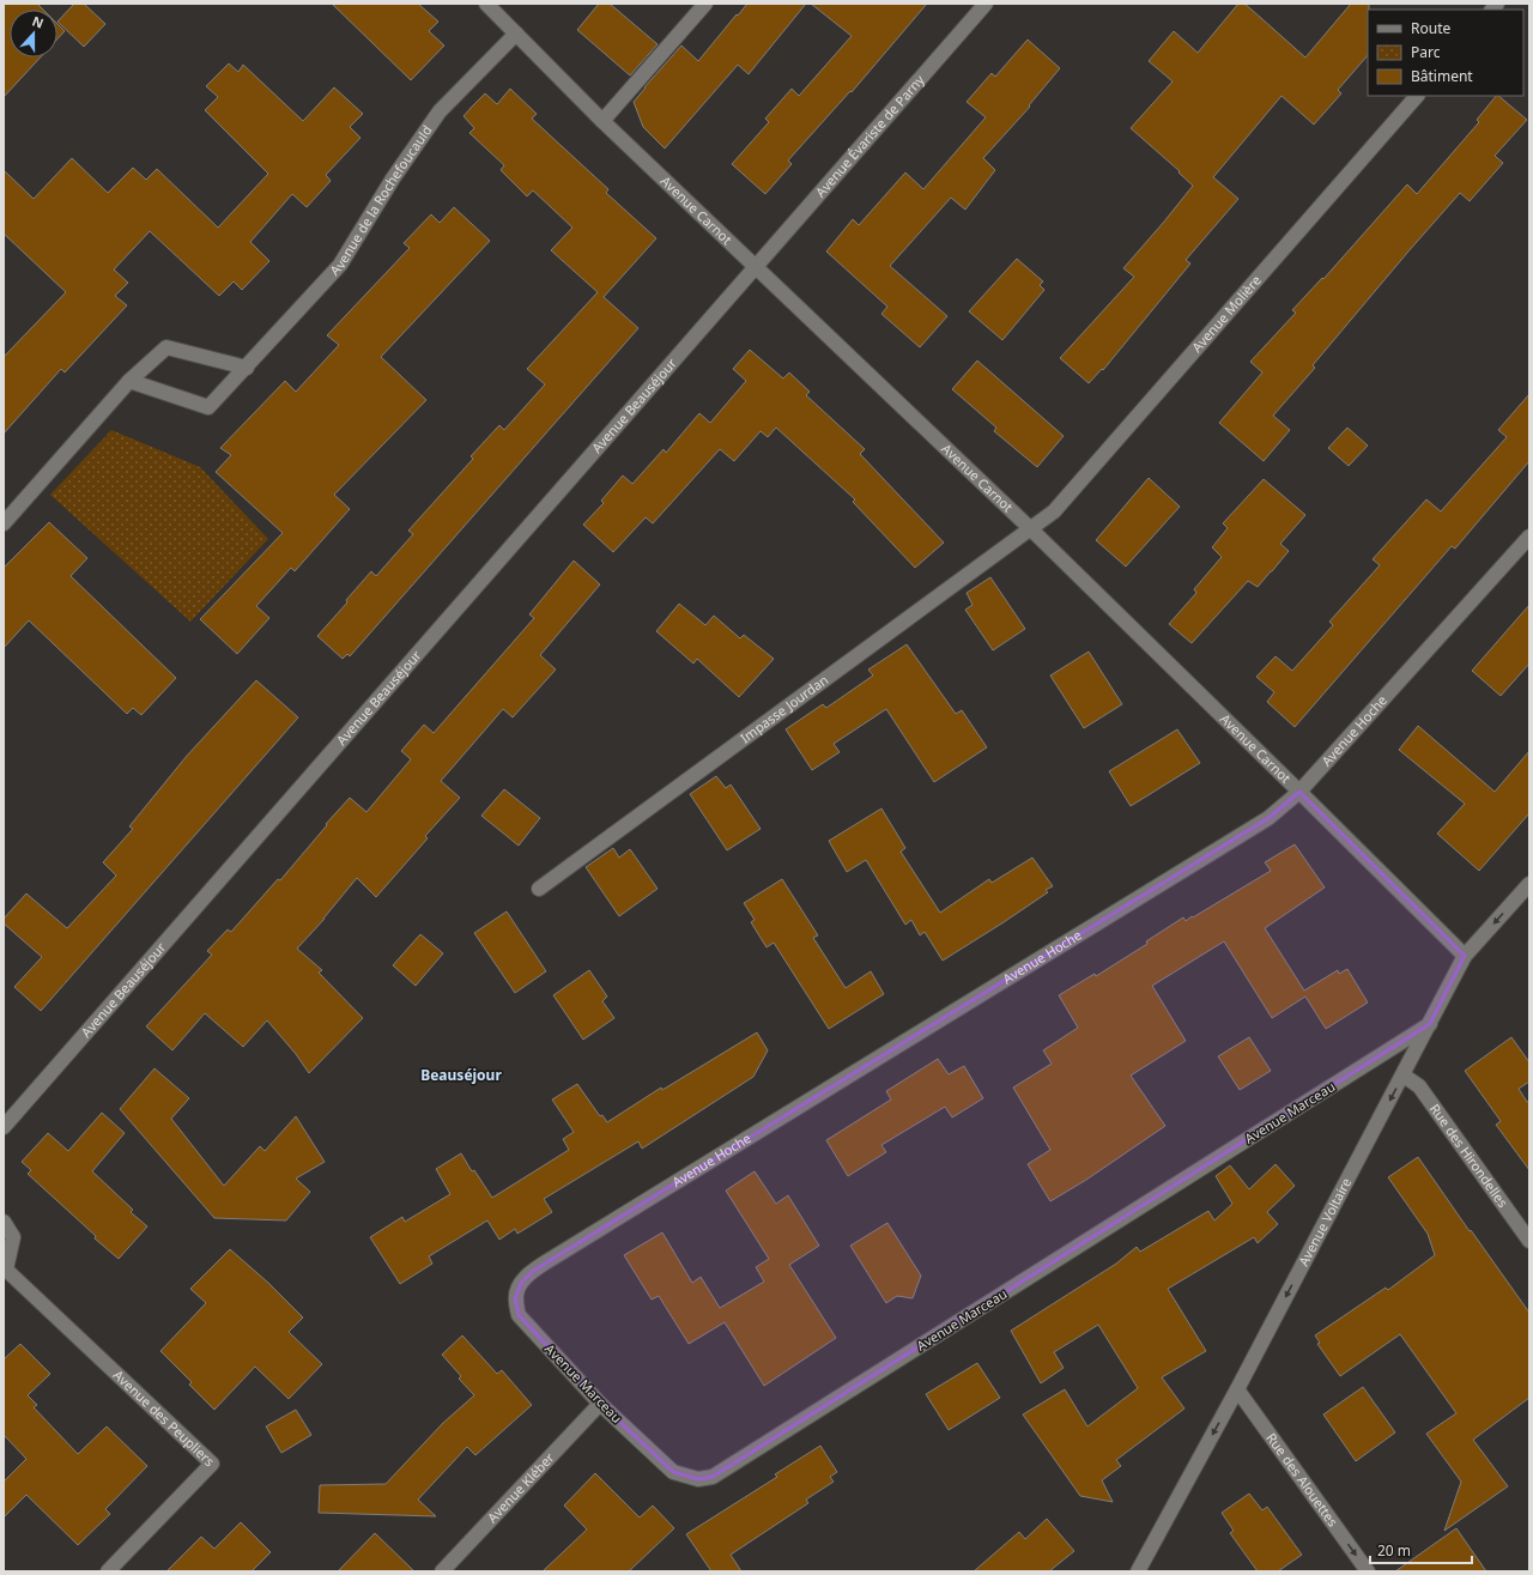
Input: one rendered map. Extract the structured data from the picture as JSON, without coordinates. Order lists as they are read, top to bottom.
{
  "streets": {
    "street": [
      "Avenue Évariste de Parny",
      "Avenue de la Rochefoucauld",
      "Avenue Carnot",
      "Avenue Molière",
      "Avenue Beauséjour",
      "Impasse Jourdan",
      "Avenue Hoche",
      "Avenue Marceau",
      "Rue des Hirondelles",
      "Avenue Voltaire",
      "Avenue des Peupliers",
      "Rue des Alouettes",
      "Avenue Kléber"
    ]
  },
  "crossings": [
    ["Avenue Évariste de Parny", "Avenue Carnot"],
    ["Avenue Évariste de Parny", "Avenue Beauséjour"],
    ["Avenue de la Rochefoucauld", "Avenue Carnot"],
    ["Avenue Carnot", "Avenue Molière"],
    ["Avenue Carnot", "Avenue Beauséjour"],
    ["Avenue Carnot", "Impasse Jourdan"],
    ["Avenue Carnot", "Avenue Hoche"],
    ["Avenue Carnot", "Avenue Voltaire"],
    ["Avenue Molière", "Impasse Jourdan"],
    ["Avenue Hoche", "Avenue Marceau"],
    ["Avenue Marceau", "Avenue Voltaire"],
    ["Avenue Marceau", "Avenue Kléber"],
    ["Rue des Hirondelles", "Avenue Voltaire"],
    ["Avenue Voltaire", "Rue des Alouettes"]
  ],
  "one_way": ["Avenue Voltaire", "Rue des Alouettes"],
  "districts": ["Beauséjour"],
  "legend": ["Route", "Parc", "Bâtiment"],
  "scale_bar": "20 m",
  "north": "top"
}
